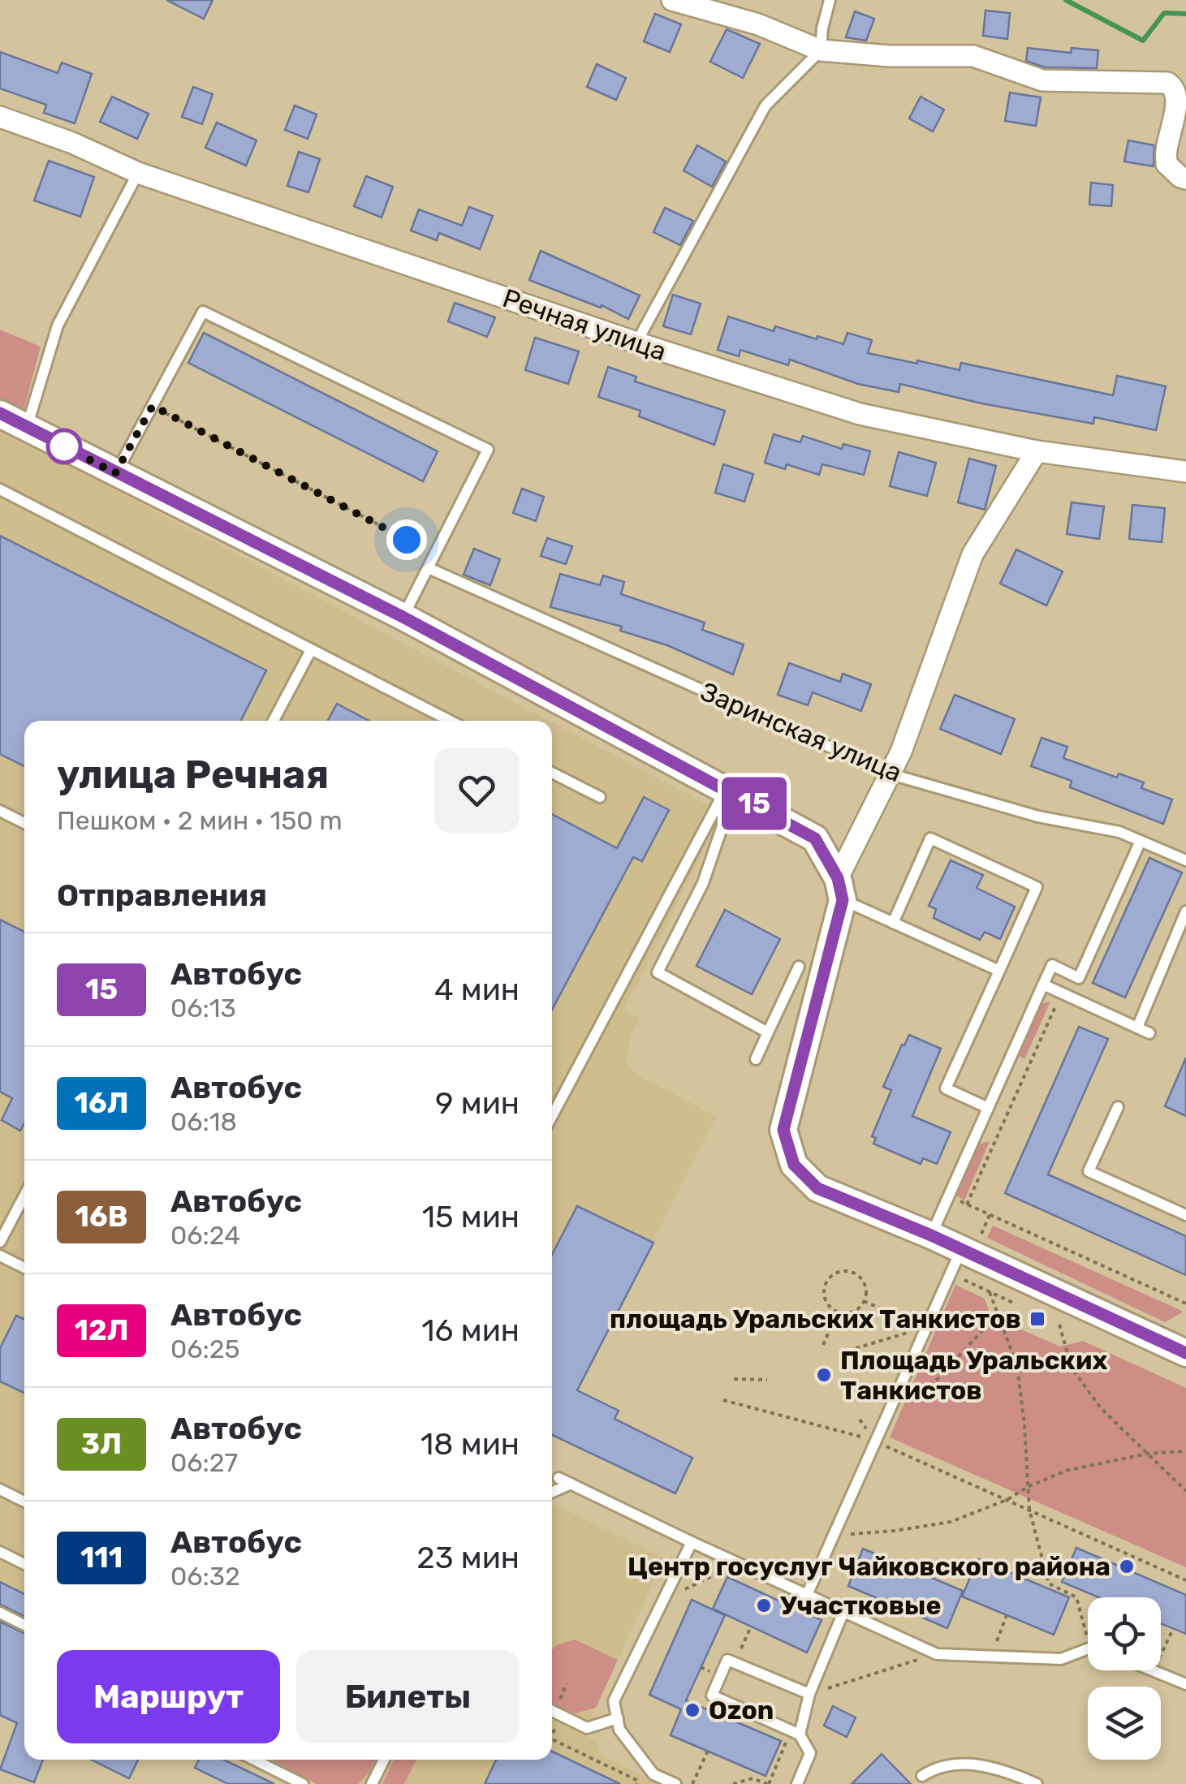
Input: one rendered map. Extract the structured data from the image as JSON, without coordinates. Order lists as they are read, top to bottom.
{
  "streets": {
    "street": ["Речная улица"],
    "lane": ["Заринская улица"]
  },
  "places": {
    "transit": ["площадь Уральских Танкистов"],
    "other": [
      "Площадь Уральских Танкистов",
      "Центр госуслуг Чайковского района",
      "Участковые",
      "Ozon"
    ]
  },
  "lines": ["bus line 15"],
  "page": {
    "on_map": "15",
    "heading": [
      ["улица Речная", "Пешком · 2 мин · 150 m"],
      "Отправления"
    ],
    "list": [
      {
        "mark": "15",
        "name": "Автобус",
        "note": "06:13",
        "value": "4 мин"
      },
      {
        "mark": "16Л",
        "name": "Автобус",
        "note": "06:18",
        "value": "9 мин"
      },
      {
        "mark": "16В",
        "name": "Автобус",
        "note": "06:24",
        "value": "15 мин"
      },
      {
        "mark": "12Л",
        "name": "Автобус",
        "note": "06:25",
        "value": "16 мин"
      },
      {
        "mark": "3Л",
        "name": "Автобус",
        "note": "06:27",
        "value": "18 мин"
      },
      {
        "mark": "111",
        "name": "Автобус",
        "note": "06:32",
        "value": "23 мин"
      }
    ],
    "buttons": ["Маршрут", "Билеты"]
  }
}
